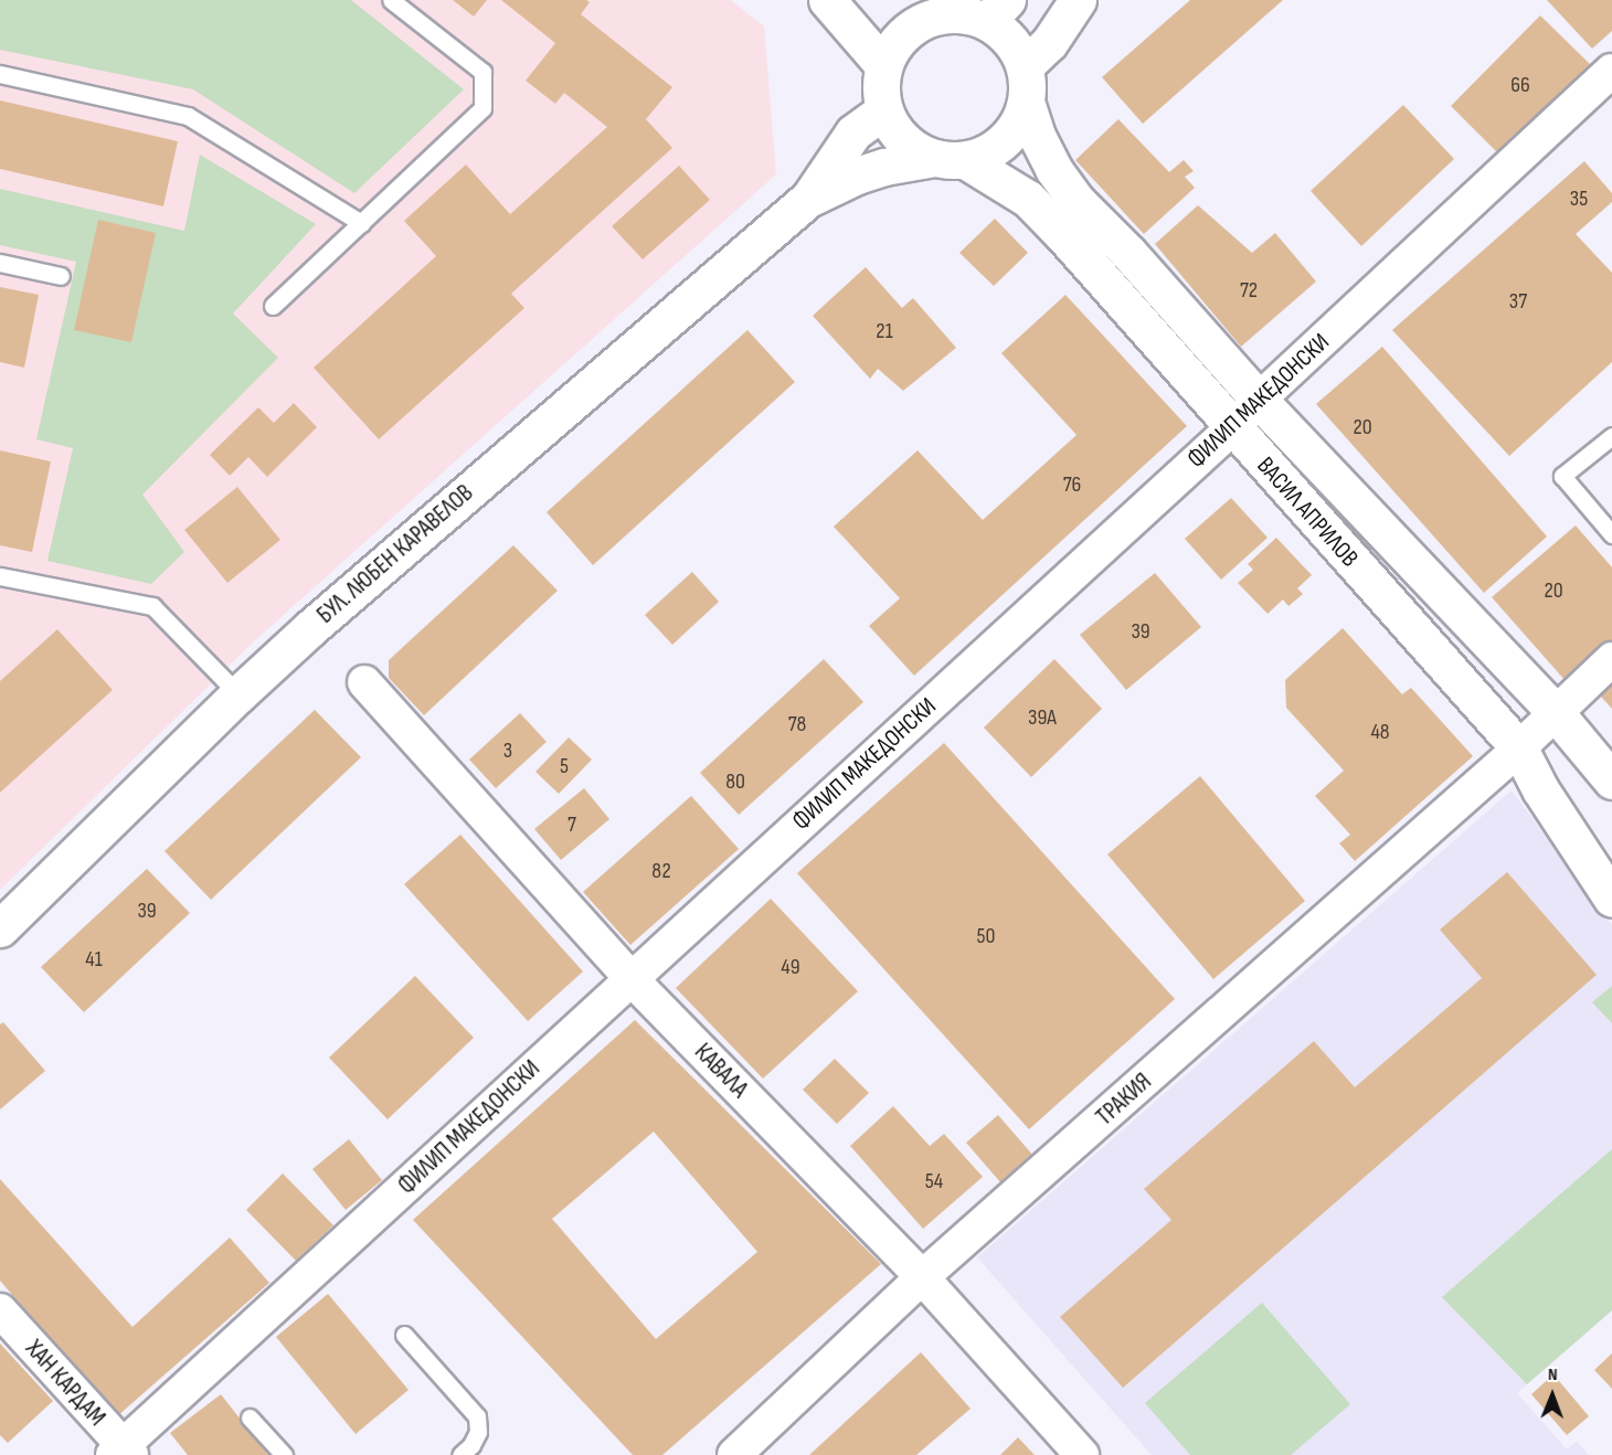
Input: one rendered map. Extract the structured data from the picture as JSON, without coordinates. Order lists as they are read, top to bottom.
{
  "streets": {
    "main road": ["ВАСИЛ АПРИЛОВ", "БУЛ. ЛЮБЕН КАРАВЕЛОВ"],
    "street": [
      "ФИЛИП МАКЕДОНСКИ",
      "КАВАЛА",
      "ТРАКИЯ",
      "ХАН КАРДАМ"
    ]
  },
  "crossings": [
    ["ФИЛИП МАКЕДОНСКИ", "ВАСИЛ АПРИЛОВ"],
    ["ФИЛИП МАКЕДОНСКИ", "КАВАЛА"],
    ["ФИЛИП МАКЕДОНСКИ", "ХАН КАРДАМ"],
    ["ВАСИЛ АПРИЛОВ", "БУЛ. ЛЮБЕН КАРАВЕЛОВ"],
    ["ВАСИЛ АПРИЛОВ", "ТРАКИЯ"],
    ["КАВАЛА", "ТРАКИЯ"]
  ],
  "house_numbers": [
    "66",
    "35",
    "72",
    "37",
    "21",
    "20",
    "76",
    "20",
    "39",
    "39А",
    "78",
    "48",
    "3",
    "5",
    "80",
    "7",
    "82",
    "39",
    "50",
    "41",
    "49",
    "54"
  ],
  "north": "top"
}
